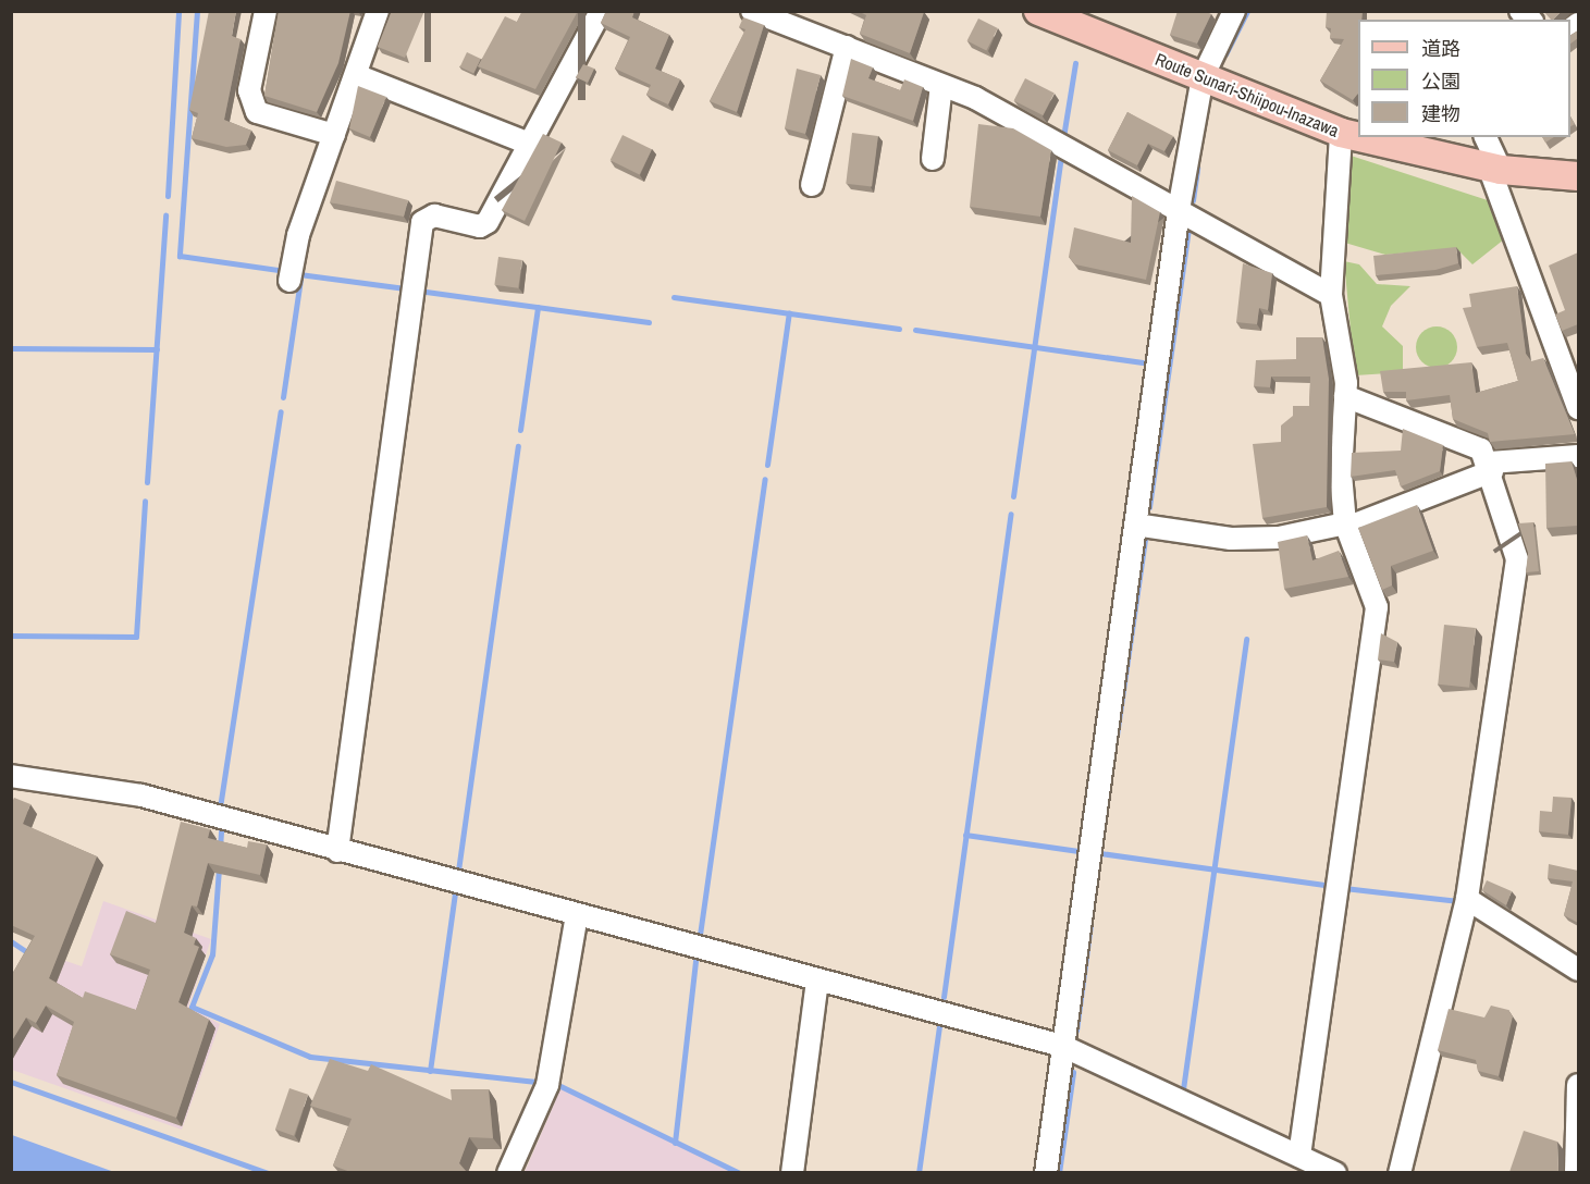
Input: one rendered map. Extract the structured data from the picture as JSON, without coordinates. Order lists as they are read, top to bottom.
{
  "streets": {
    "main road": ["Route Sunari-Shiipou-Inazawa"]
  },
  "legend": ["道路", "公園", "建物"]
}
